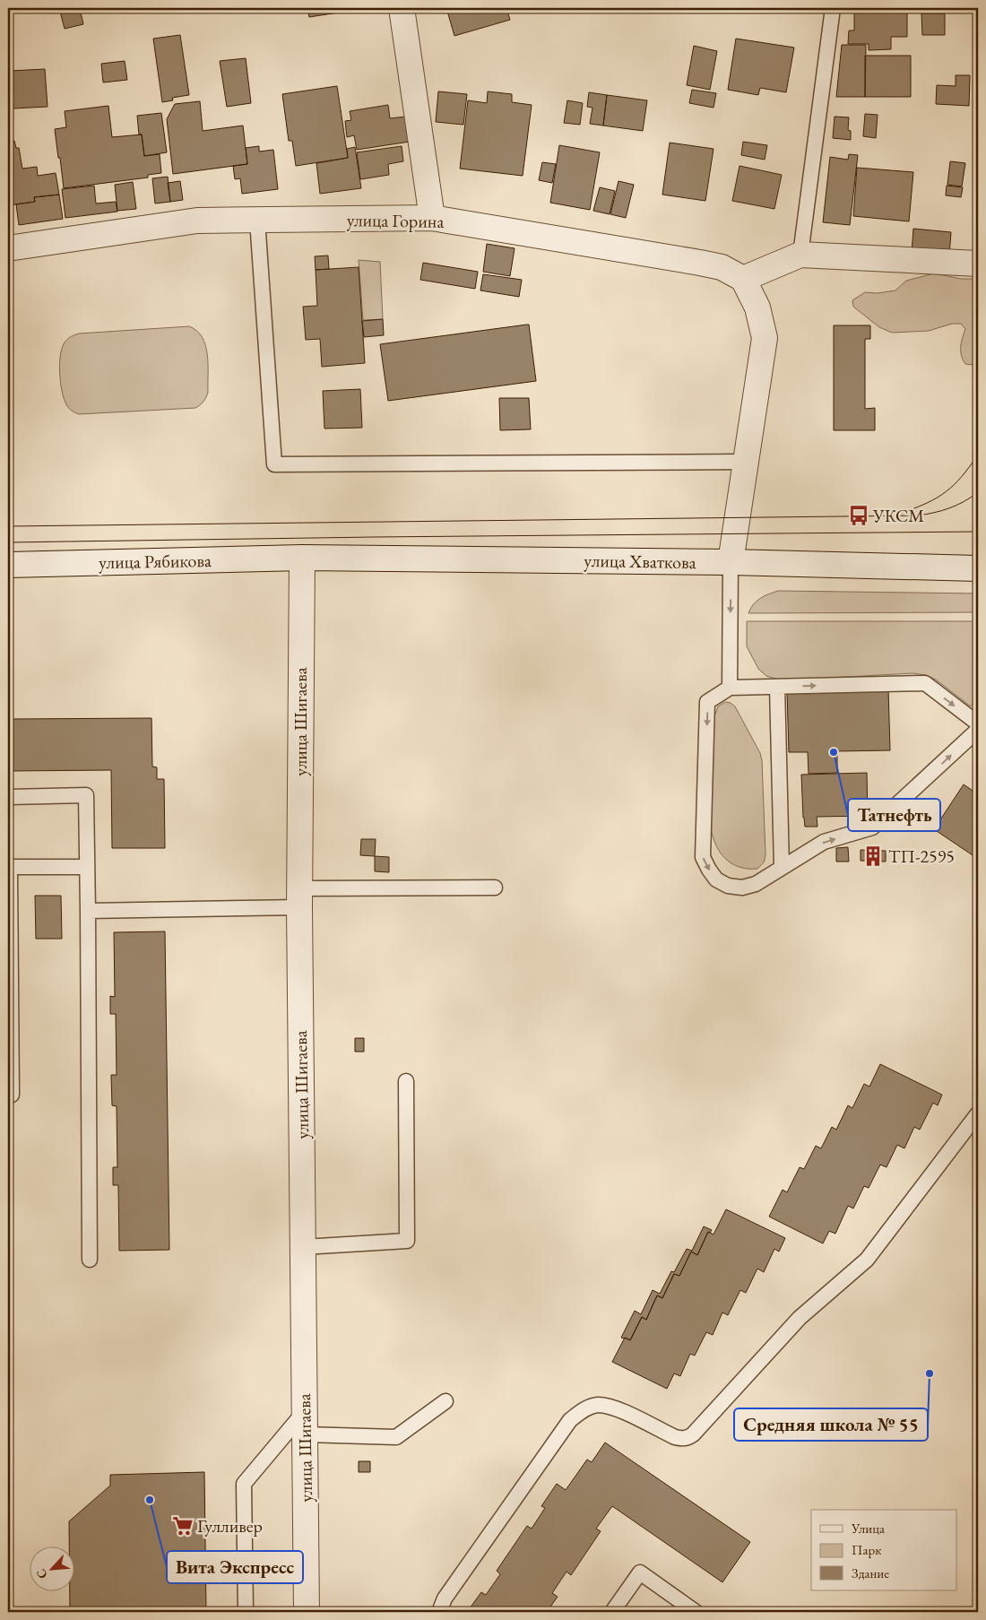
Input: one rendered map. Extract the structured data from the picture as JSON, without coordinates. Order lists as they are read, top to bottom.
{
  "streets": {
    "street": [
      "улица Горина",
      "улица Рябикова",
      "улица Хваткова",
      "улица Шигаева"
    ]
  },
  "crossings": [
    ["улица Рябикова", "улица Хваткова"],
    ["улица Рябикова", "улица Шигаева"],
    ["улица Хваткова", "улица Шигаева"]
  ],
  "places": {
    "bus stop": ["УКСМ"],
    "other": ["Татнефть", "Средняя школа № 55", "Вита Экспресс"],
    "building": ["ТП-2595"],
    "supermarket": ["Гулливер"]
  },
  "legend": ["Улица", "Парк", "Здание"],
  "north": "bottom left"
}
